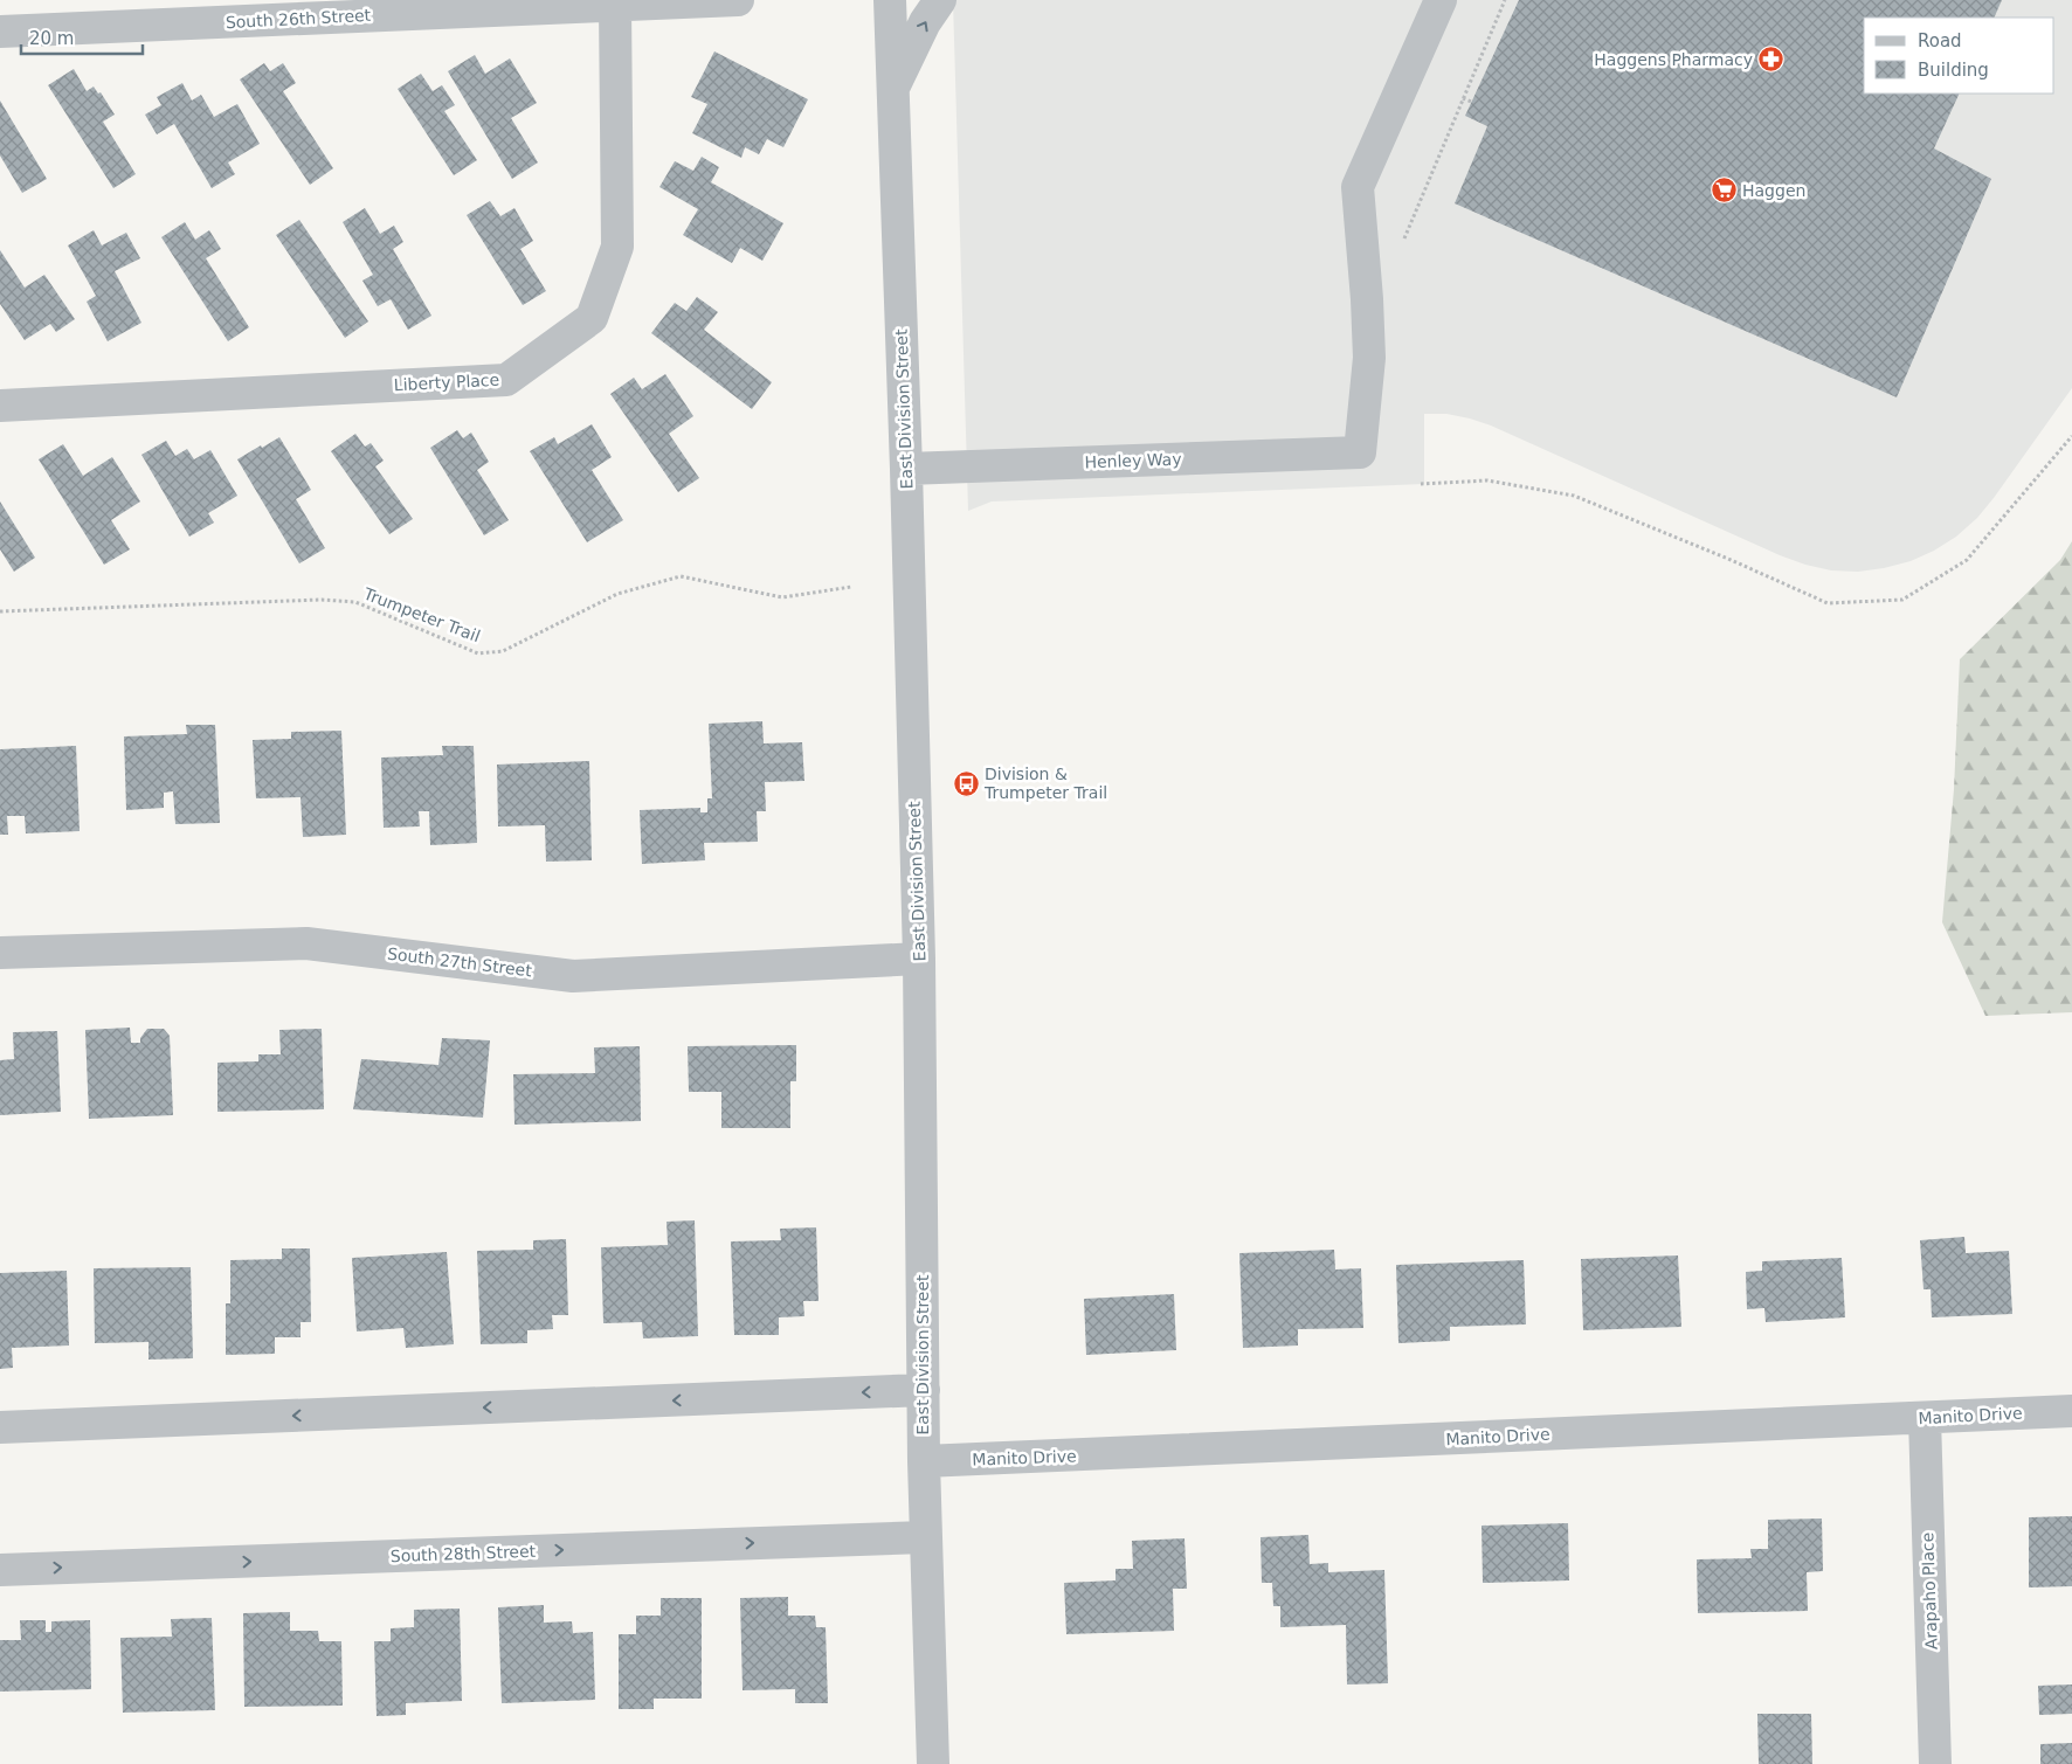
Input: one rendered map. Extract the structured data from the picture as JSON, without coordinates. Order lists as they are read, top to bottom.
{
  "streets": {
    "street": [
      "South 26th Street",
      "Liberty Place",
      "East Division Street",
      "Henley Way",
      "South 27th Street",
      "Manito Drive",
      "South 28th Street",
      "Arapaho Place"
    ],
    "path": ["Trumpeter Trail"]
  },
  "crossings": [
    ["South 26th Street", "Liberty Place"],
    ["East Division Street", "Henley Way"],
    ["East Division Street", "South 27th Street"],
    ["East Division Street", "Manito Drive"],
    ["East Division Street", "South 28th Street"],
    ["Manito Drive", "Arapaho Place"]
  ],
  "places": {
    "pharmacy": ["Haggens Pharmacy"],
    "supermarket": ["Haggen"],
    "bus stop": ["Division & Trumpeter Trail"]
  },
  "legend": ["Road", "Building"],
  "scale_bar": "20 m"
}
